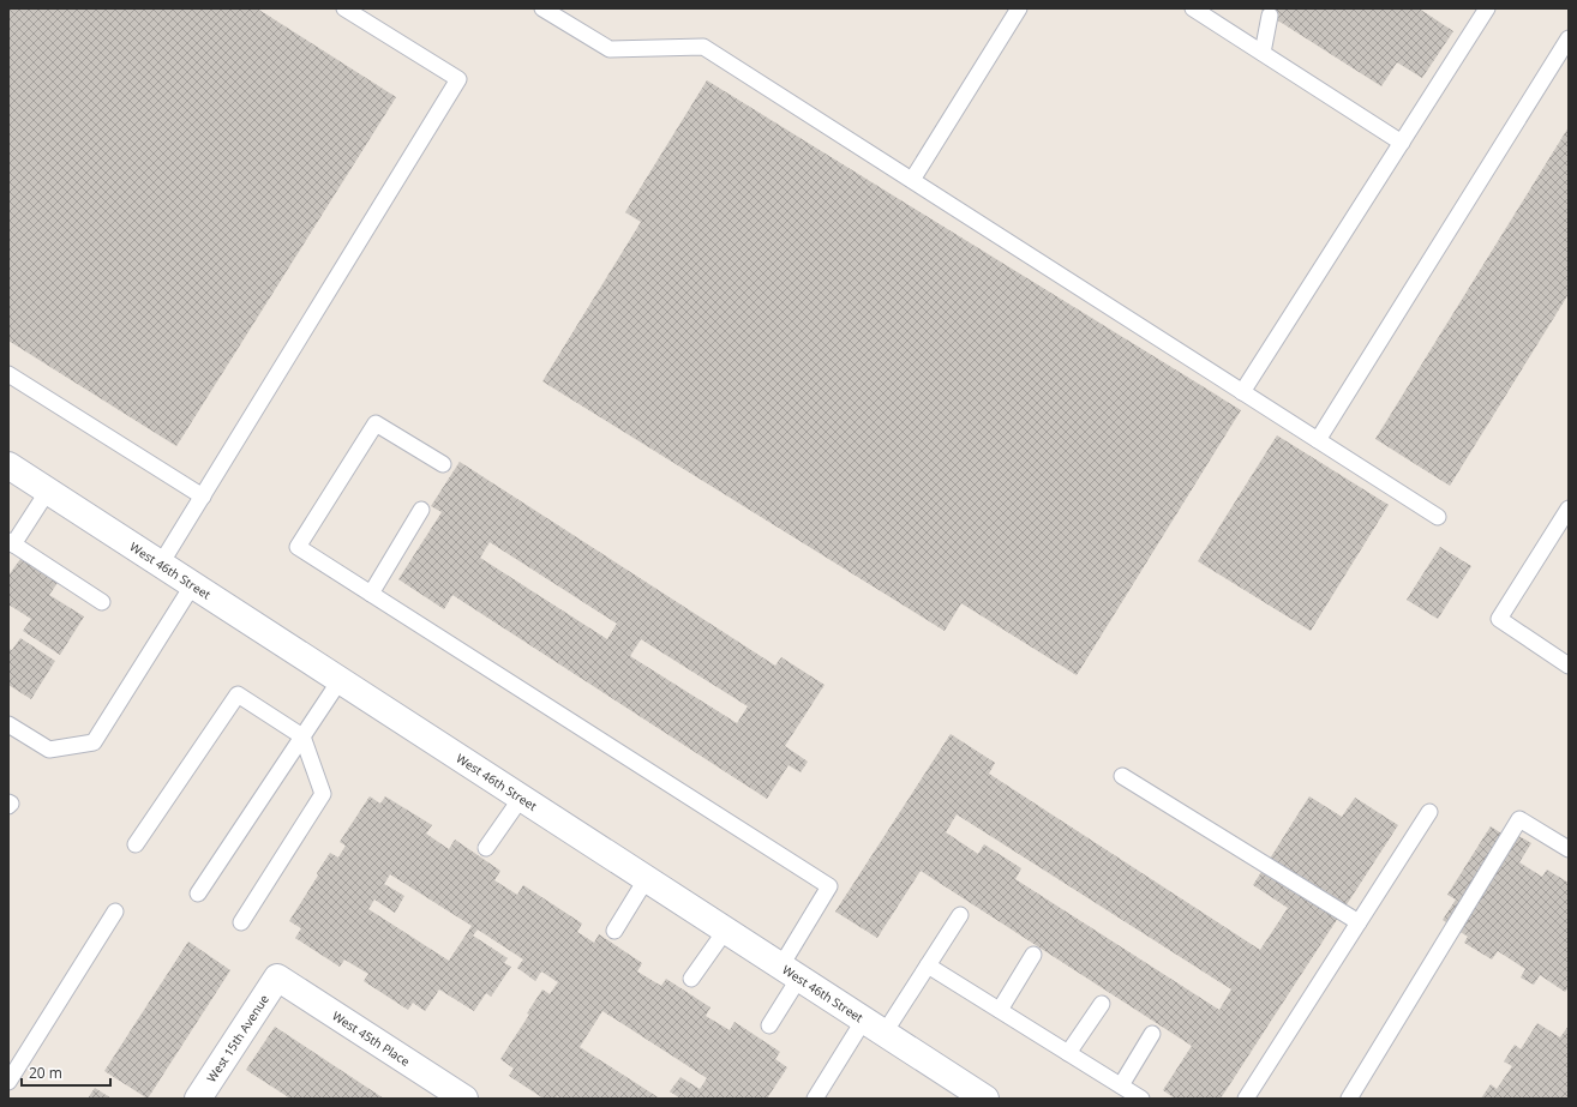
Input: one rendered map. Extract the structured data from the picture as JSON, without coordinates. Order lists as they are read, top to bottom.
{
  "streets": {
    "street": ["West 46th Street", "West 15th Avenue", "West 45th Place"]
  },
  "crossings": [
    ["West 15th Avenue", "West 45th Place"]
  ],
  "scale_bar": "20 m"
}
